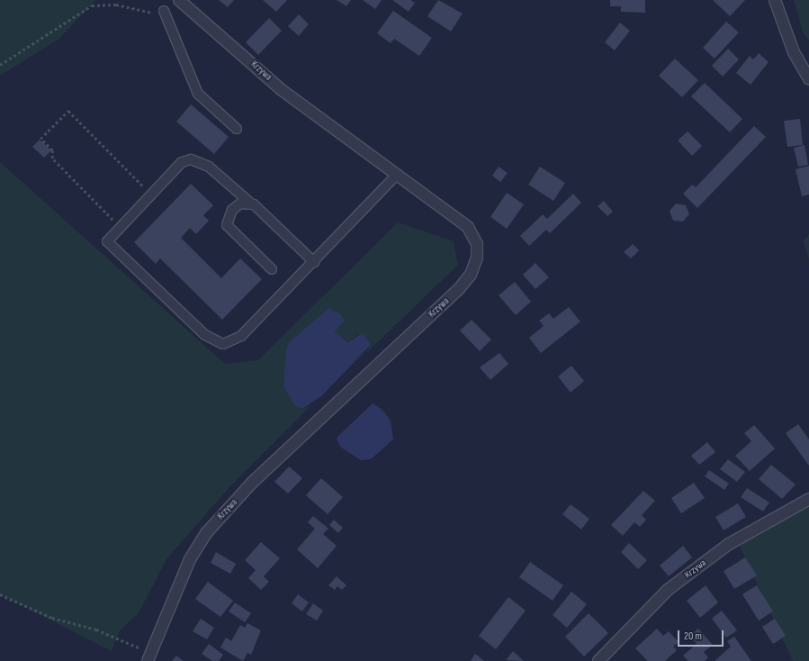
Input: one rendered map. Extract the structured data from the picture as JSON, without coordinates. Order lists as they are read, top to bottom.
{
  "streets": {
    "street": ["Krzywa"]
  },
  "scale_bar": "20 m"
}
